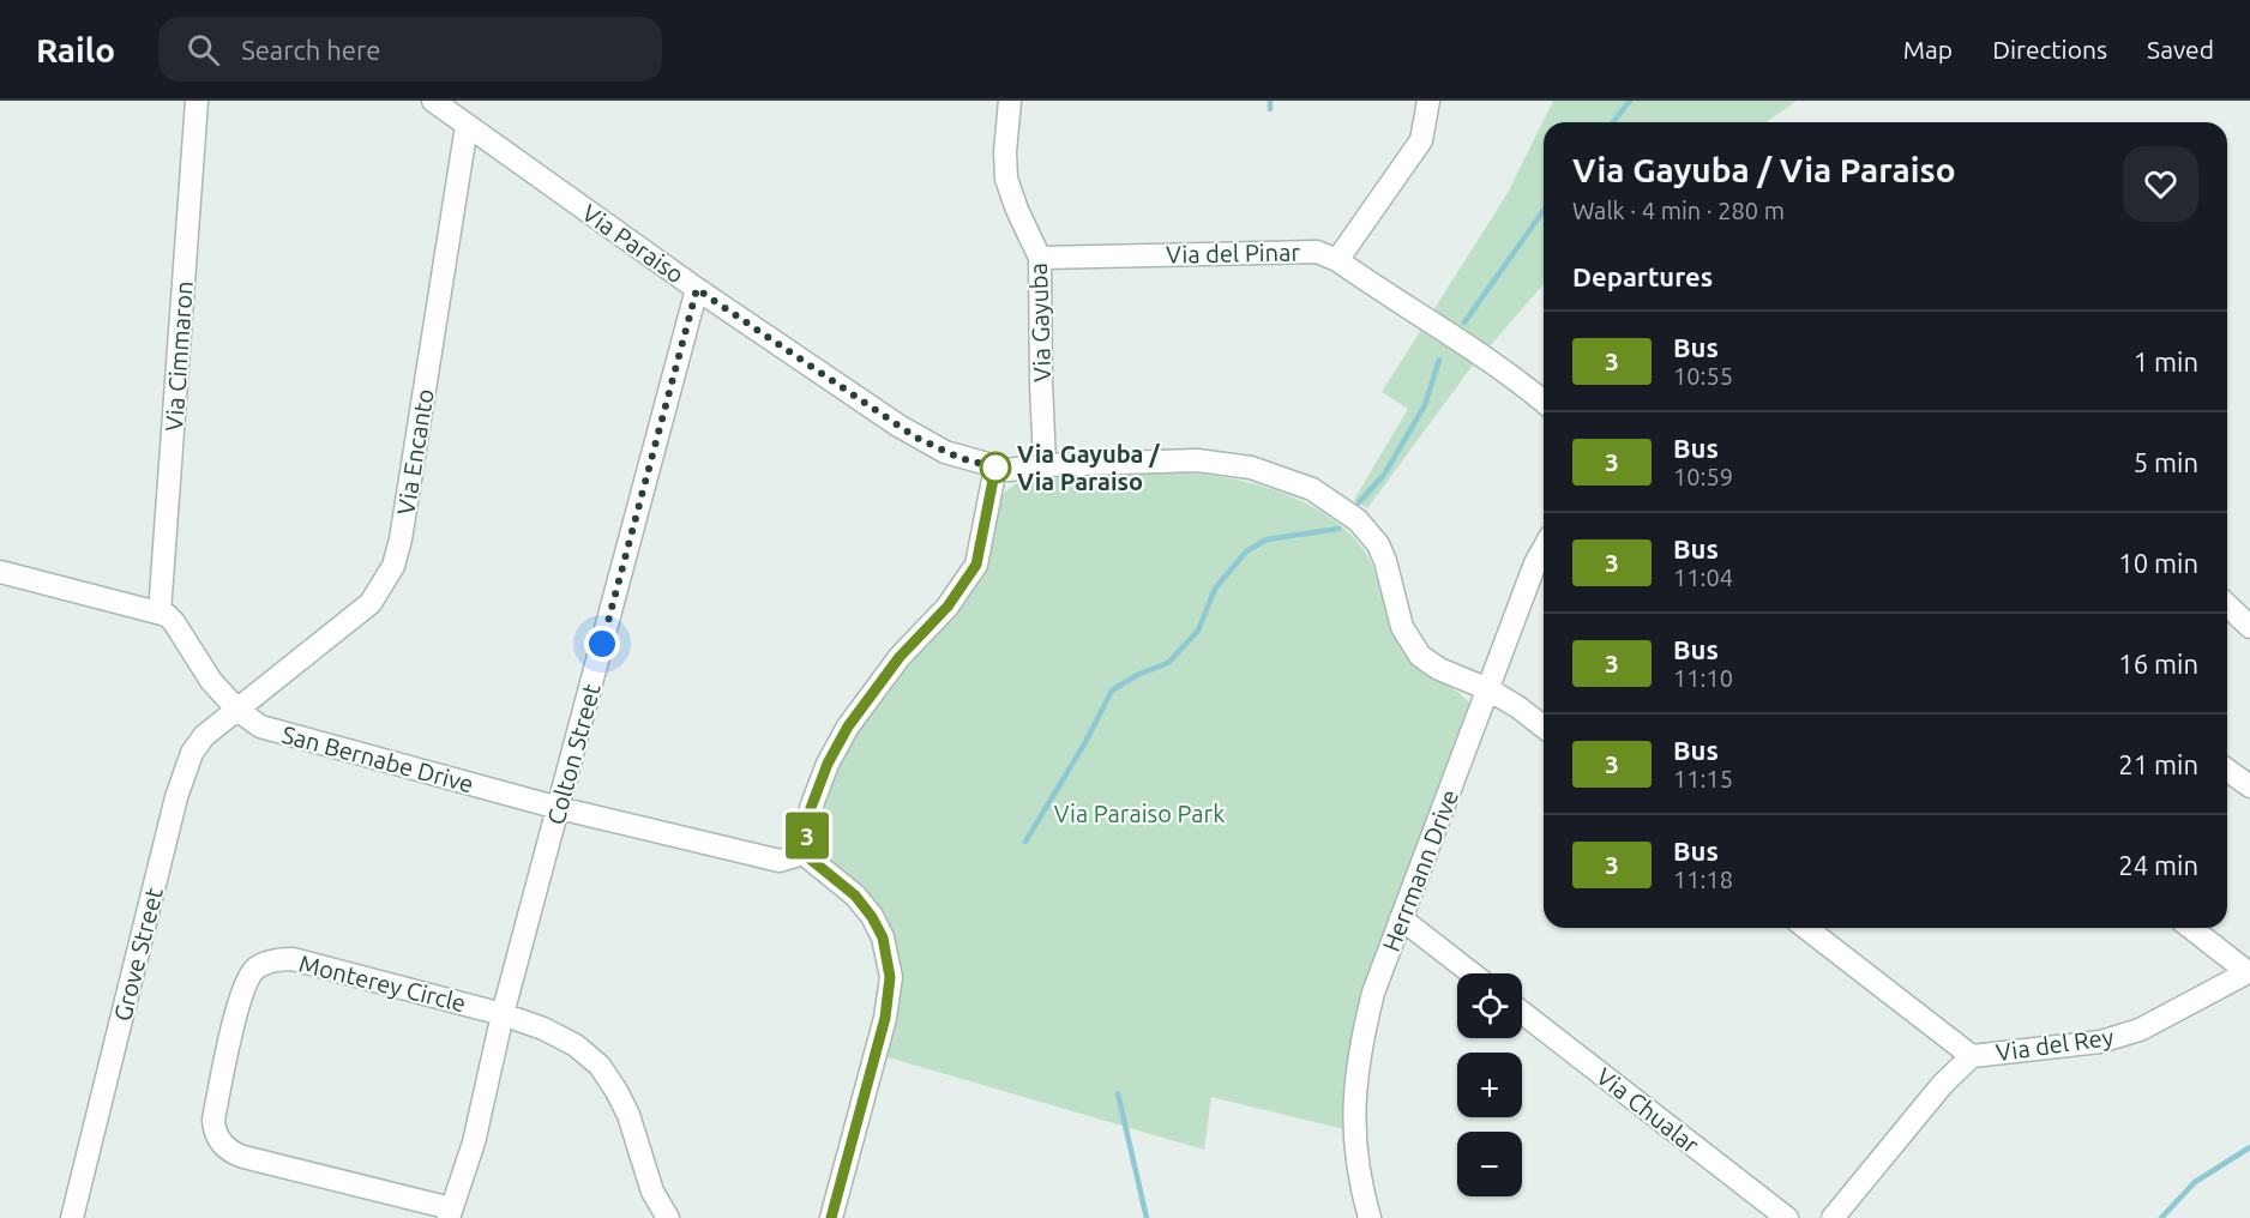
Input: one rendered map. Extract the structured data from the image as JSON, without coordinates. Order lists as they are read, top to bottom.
{
  "streets": {
    "street": [
      "Via Paraiso",
      "Via del Pinar",
      "Via Gayuba",
      "Via Cimmaron",
      "Via Encanto",
      "Colton Street",
      "San Bernabe Drive",
      "Herrmann Drive",
      "Grove Street",
      "Monterey Circle",
      "Via del Rey",
      "Via Chualar"
    ]
  },
  "crossings": [
    ["Via Paraiso", "Via Gayuba"],
    ["Via Paraiso", "Via Encanto"],
    ["Via Paraiso", "Colton Street"],
    ["Via Paraiso", "Herrmann Drive"],
    ["Via del Pinar", "Via Gayuba"],
    ["Via Cimmaron", "San Bernabe Drive"],
    ["Via Encanto", "San Bernabe Drive"],
    ["Via Encanto", "Grove Street"],
    ["Colton Street", "San Bernabe Drive"],
    ["Colton Street", "Monterey Circle"],
    ["San Bernabe Drive", "Grove Street"]
  ],
  "parks": ["Via Paraiso Park"],
  "places": ["Via Gayuba / Via Paraiso"],
  "lines": ["bus line 3"],
  "page": {
    "header": "Railo",
    "search": "Search here",
    "nav": ["Map", "Directions", "Saved"],
    "on_map": "3",
    "heading": [
      ["Via Gayuba / Via Paraiso", "Walk · 4 min · 280 m"],
      "Departures"
    ],
    "list": [
      {
        "mark": "3",
        "name": "Bus",
        "note": "10:55",
        "value": "1 min"
      },
      {
        "mark": "3",
        "name": "Bus",
        "note": "10:59",
        "value": "5 min"
      },
      {
        "mark": "3",
        "name": "Bus",
        "note": "11:04",
        "value": "10 min"
      },
      {
        "mark": "3",
        "name": "Bus",
        "note": "11:10",
        "value": "16 min"
      },
      {
        "mark": "3",
        "name": "Bus",
        "note": "11:15",
        "value": "21 min"
      },
      {
        "mark": "3",
        "name": "Bus",
        "note": "11:18",
        "value": "24 min"
      }
    ],
    "map_buttons": ["+", "−"]
  }
}
